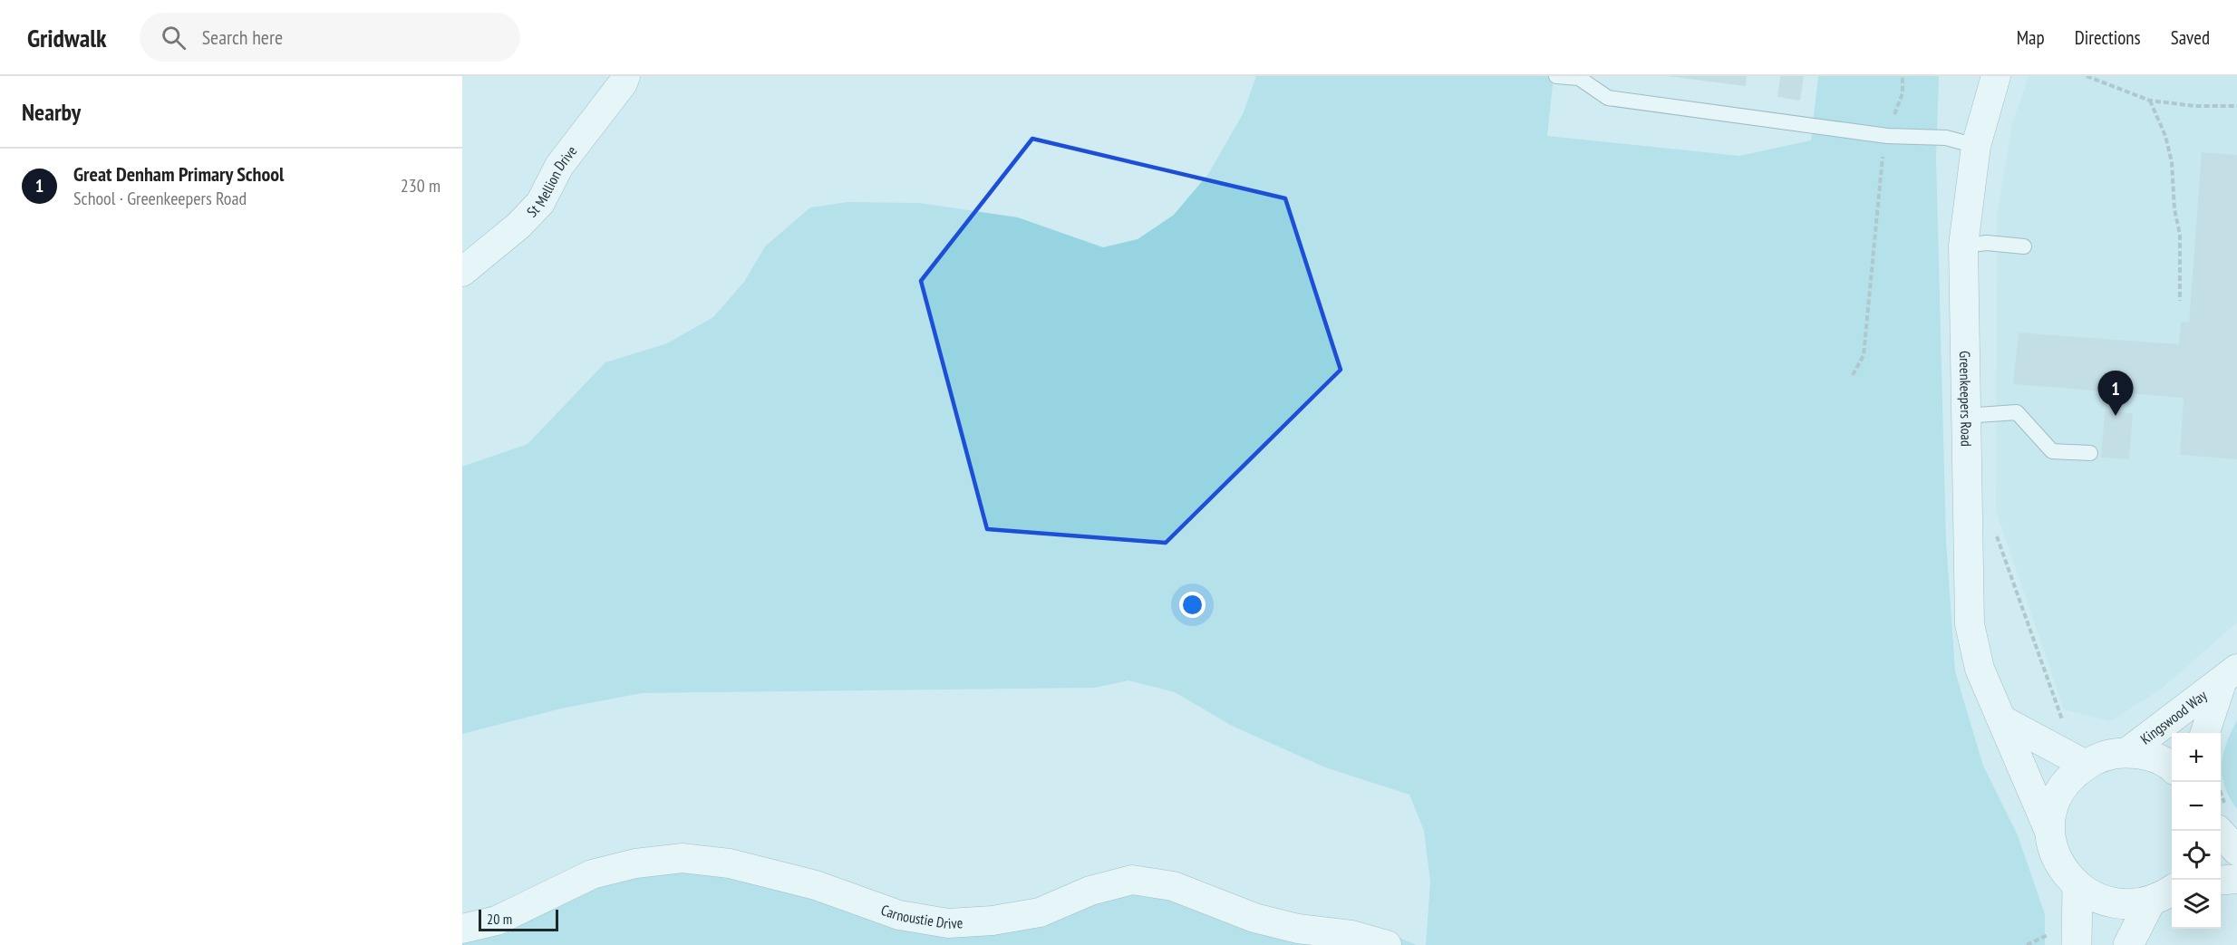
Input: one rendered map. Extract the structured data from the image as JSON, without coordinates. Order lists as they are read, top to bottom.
{
  "streets": {
    "street": [
      "St Mellion Drive",
      "Greenkeepers Road",
      "Kingswood Way",
      "Carnoustie Drive"
    ]
  },
  "scale_bar": "20 m",
  "page": {
    "header": "Gridwalk",
    "search": "Search here",
    "nav": ["Map", "Directions", "Saved"],
    "heading": "Nearby",
    "list": [
      {
        "mark": "1",
        "name": "Great Denham Primary School",
        "note": "School · Greenkeepers Road",
        "value": "230 m"
      }
    ],
    "pins": "1",
    "map_buttons": ["+", "−"],
    "scale": "20 m"
  }
}
